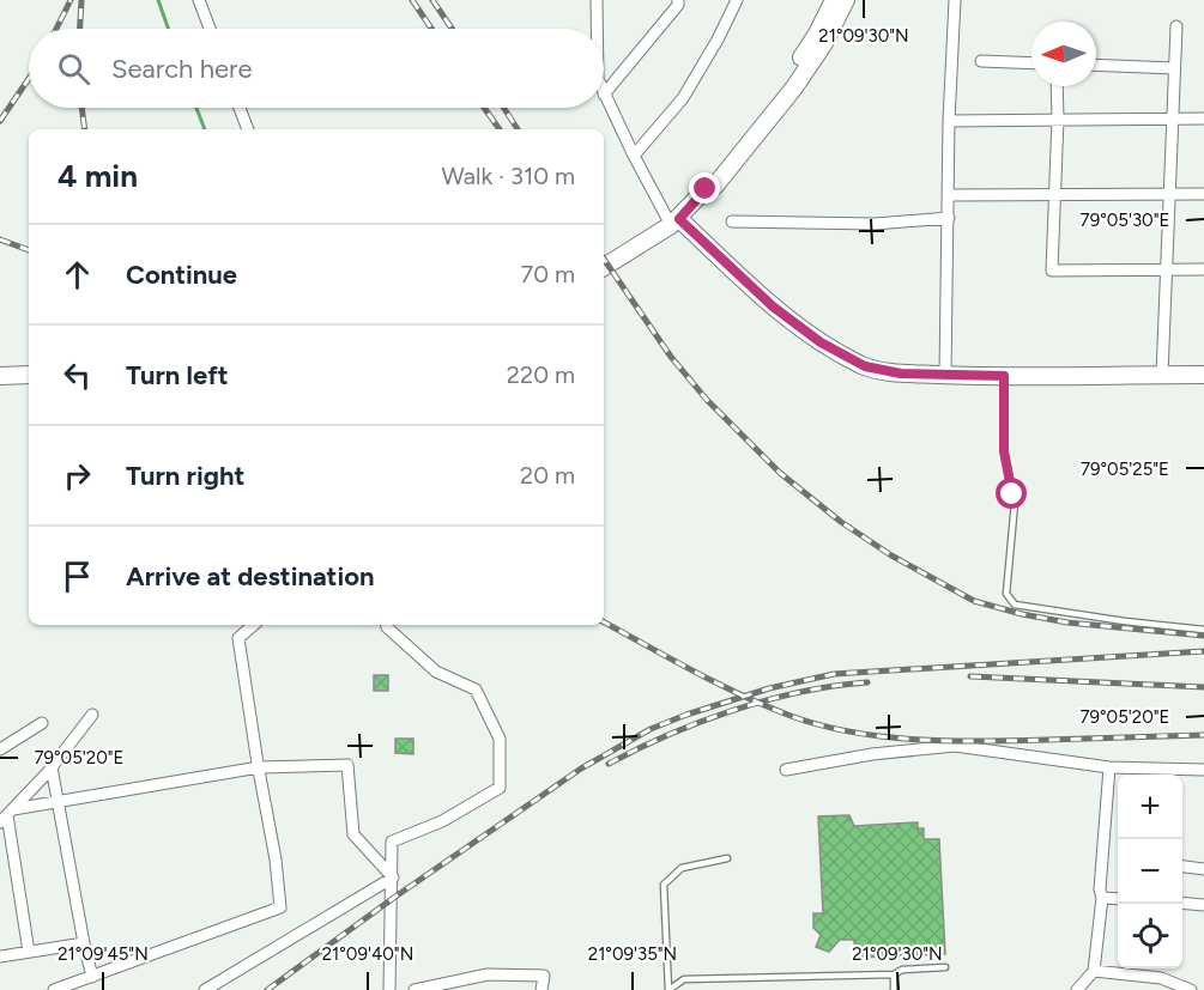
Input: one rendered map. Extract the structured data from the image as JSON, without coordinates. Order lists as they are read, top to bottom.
{
  "north": "left",
  "page": {
    "search": "Search here",
    "heading": ["4 min", "Walk · 310 m"],
    "list": [
      ["Continue", "70 m"],
      ["Turn left", "220 m"],
      ["Turn right", "20 m"],
      "Arrive at destination"
    ],
    "map_buttons": ["+", "−"]
  },
  "coordinates": [
    "21°09'30\"N",
    "79°05'30\"E",
    "79°05'25\"E",
    "79°05'20\"E",
    "21°09'45\"N",
    "21°09'40\"N",
    "21°09'35\"N"
  ]
}
